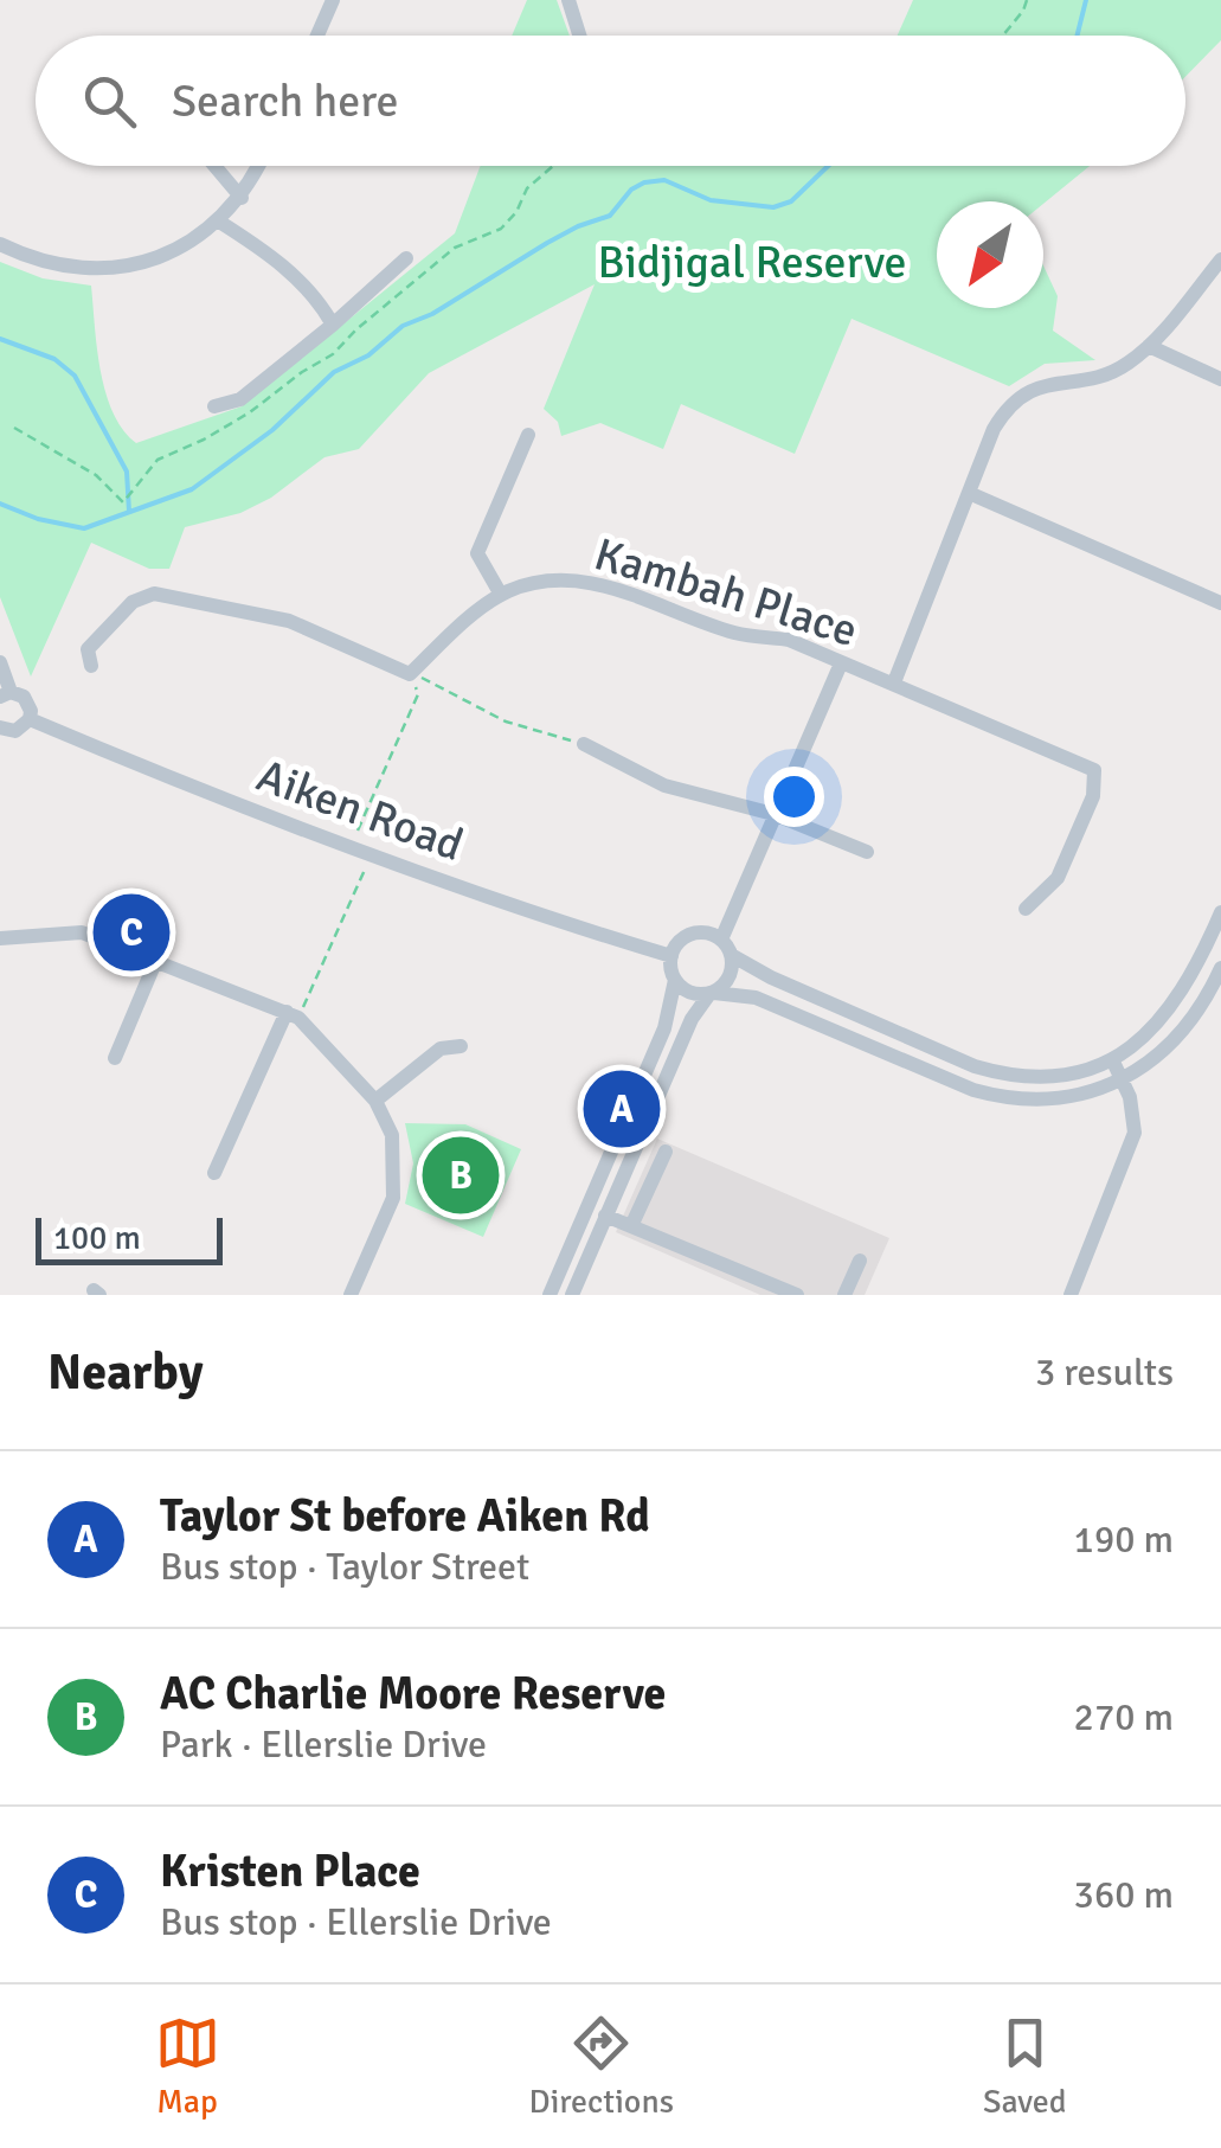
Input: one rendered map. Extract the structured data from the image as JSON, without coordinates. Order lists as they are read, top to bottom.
{
  "streets": {
    "street": ["Kambah Place", "Aiken Road"]
  },
  "parks": ["Bidjigal Reserve"],
  "scale_bar": "100 m",
  "north": "bottom left",
  "page": {
    "search": "Search here",
    "pins": ["C", "A", "B"],
    "scale": "100 m",
    "heading": ["Nearby", "3 results"],
    "list": [
      {
        "mark": "A",
        "name": "Taylor St before Aiken Rd",
        "note": "Bus stop · Taylor Street",
        "value": "190 m"
      },
      {
        "mark": "B",
        "name": "AC Charlie Moore Reserve",
        "note": "Park · Ellerslie Drive",
        "value": "270 m"
      },
      {
        "mark": "C",
        "name": "Kristen Place",
        "note": "Bus stop · Ellerslie Drive",
        "value": "360 m"
      }
    ],
    "nav": ["Map", "Directions", "Saved"]
  }
}
